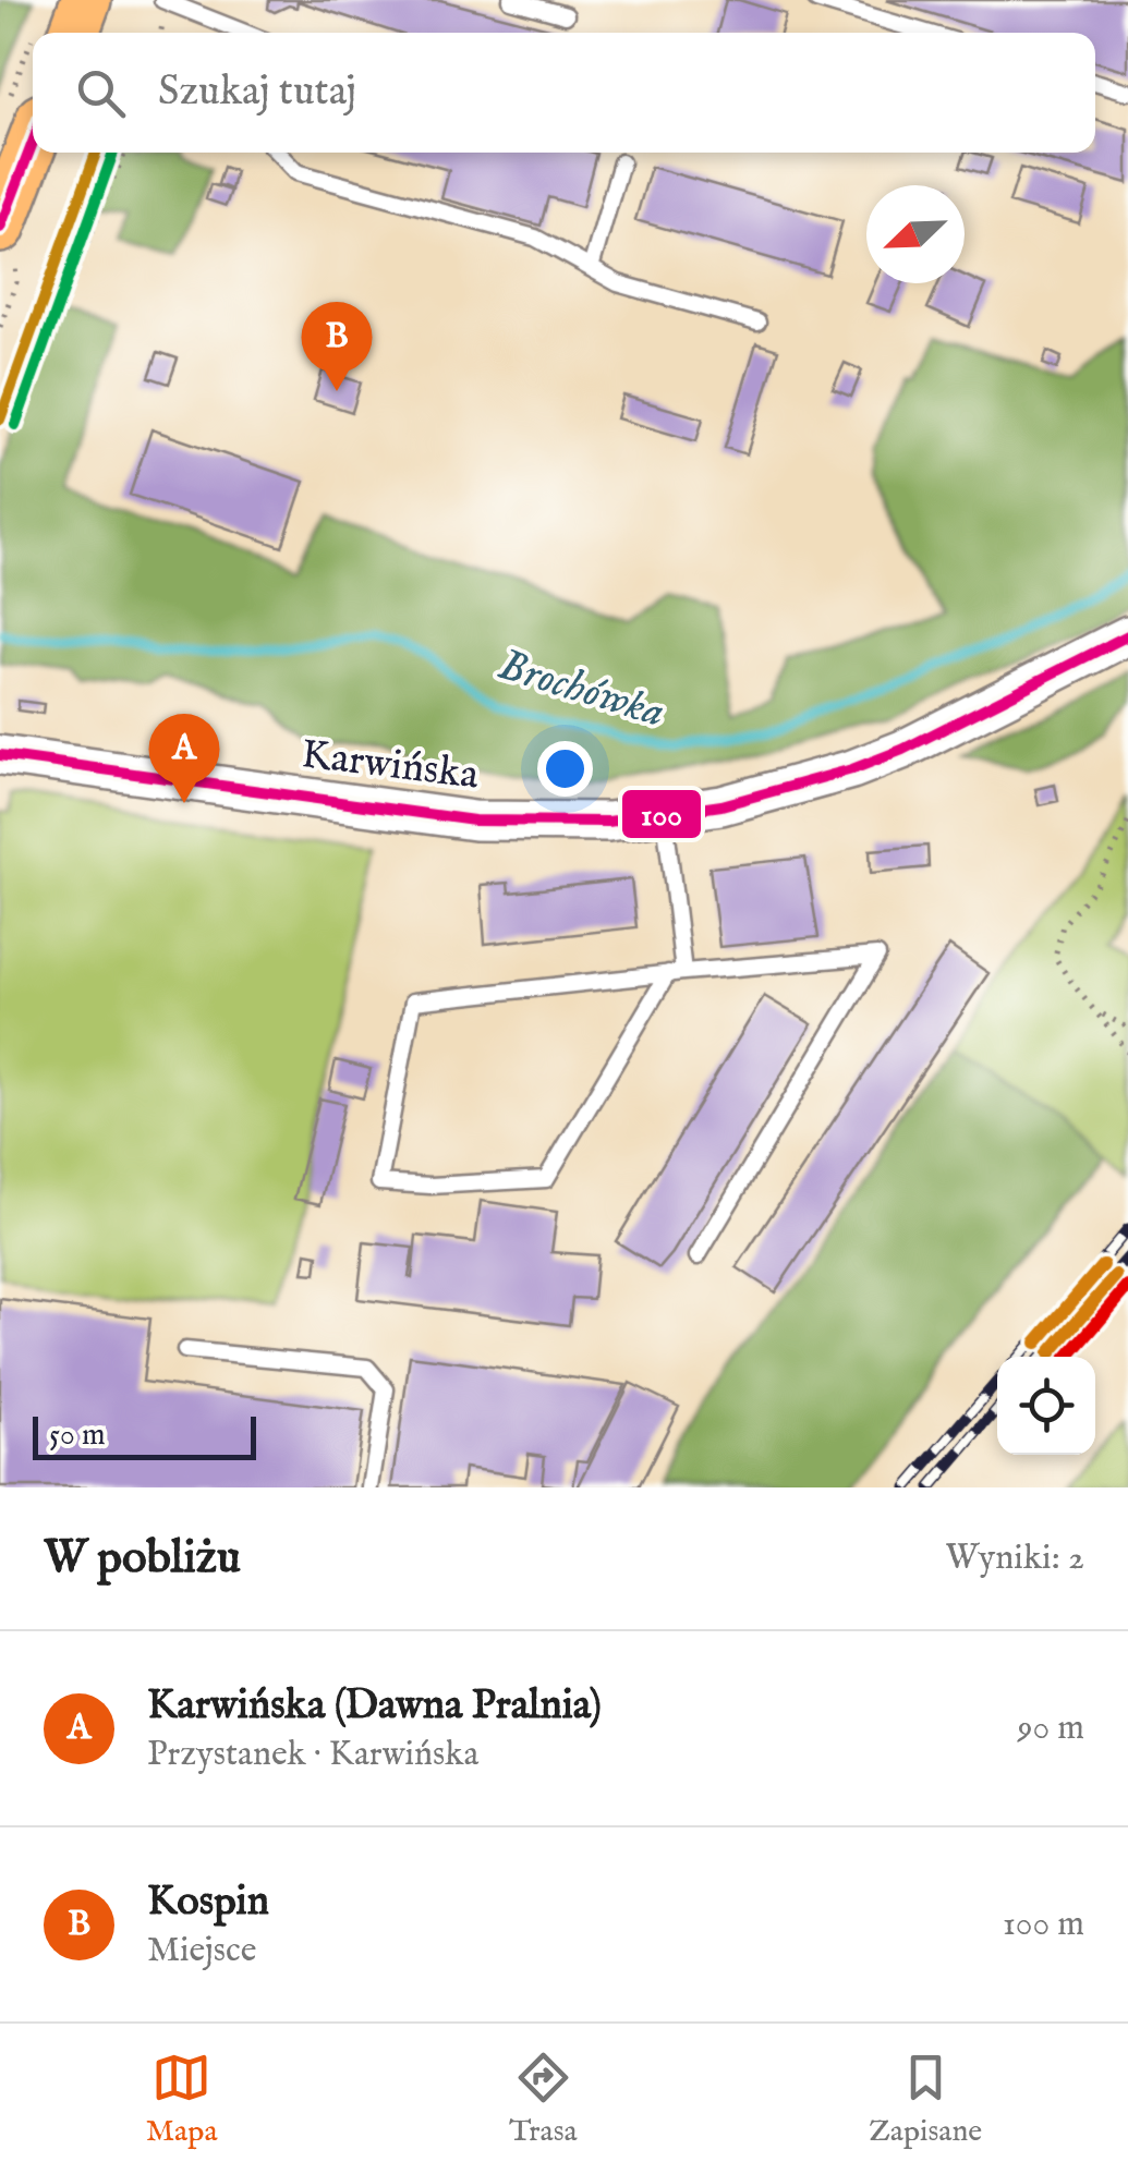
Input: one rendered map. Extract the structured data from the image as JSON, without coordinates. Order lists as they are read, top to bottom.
{
  "streets": {
    "street": ["Karwińska"]
  },
  "water": ["Brochówka"],
  "lines": ["transit line 100"],
  "scale_bar": "50 m",
  "north": "bottom left",
  "page": {
    "search": "Szukaj tutaj",
    "pins": ["B", "A"],
    "scale": "50 m",
    "heading": ["W pobliżu", "Wyniki: 2"],
    "list": [
      {
        "mark": "A",
        "name": "Karwińska (Dawna Pralnia)",
        "note": "Przystanek · Karwińska",
        "value": "90 m"
      },
      {
        "mark": "B",
        "name": "Kospin",
        "note": "Miejsce",
        "value": "100 m"
      }
    ],
    "nav": ["Mapa", "Trasa", "Zapisane"]
  }
}
